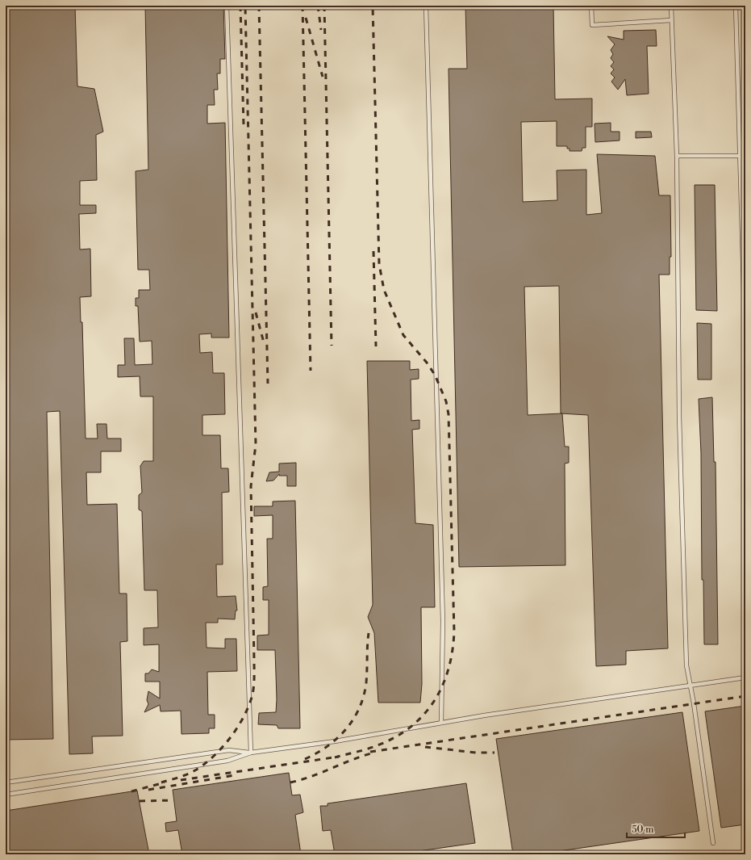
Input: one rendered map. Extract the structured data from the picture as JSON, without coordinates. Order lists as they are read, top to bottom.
{
  "scale_bar": "50 m"
}
